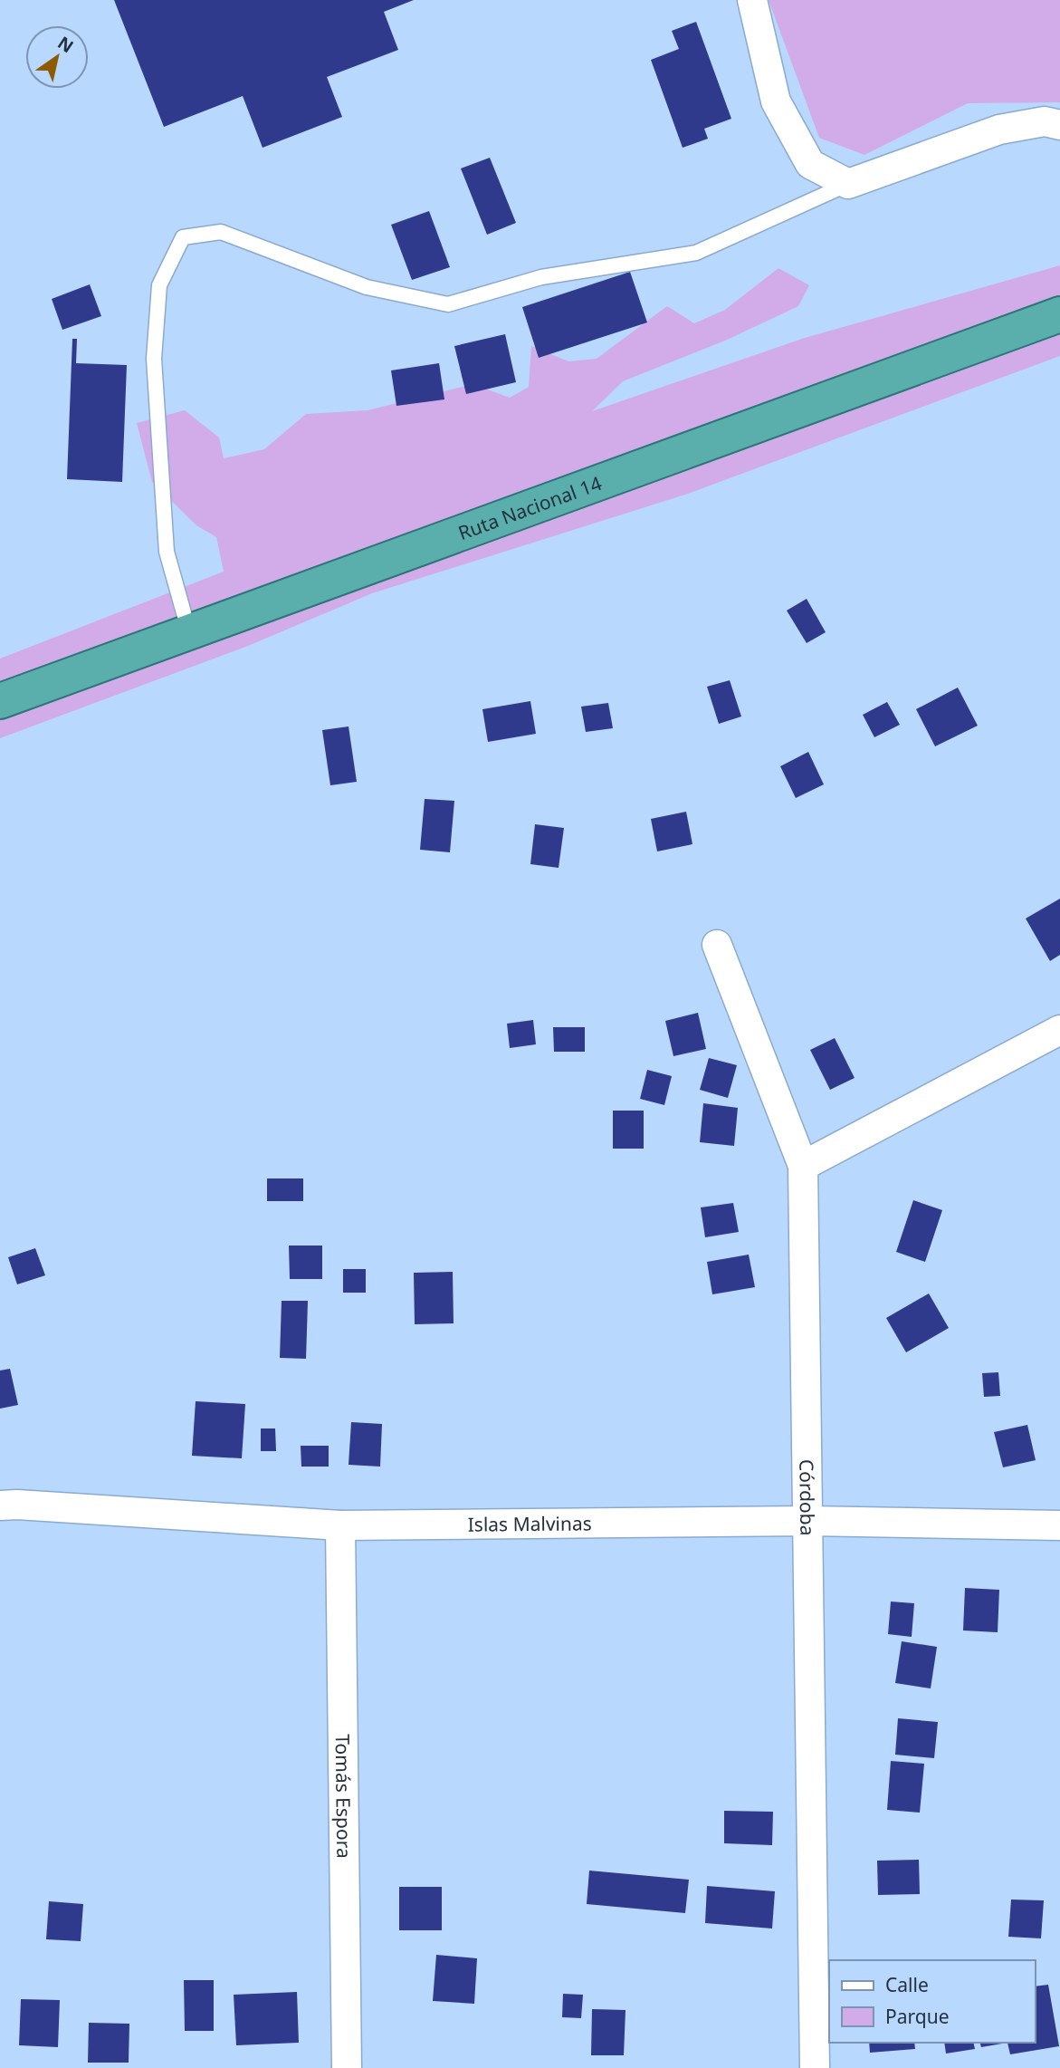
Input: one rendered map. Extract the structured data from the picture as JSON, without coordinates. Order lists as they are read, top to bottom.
{
  "streets": {
    "highway": ["Ruta Nacional 14"],
    "street": ["Córdoba", "Islas Malvinas", "Tomás Espora"]
  },
  "crossings": [
    ["Córdoba", "Islas Malvinas"],
    ["Islas Malvinas", "Tomás Espora"]
  ],
  "legend": ["Calle", "Parque"],
  "north": "top right"
}
